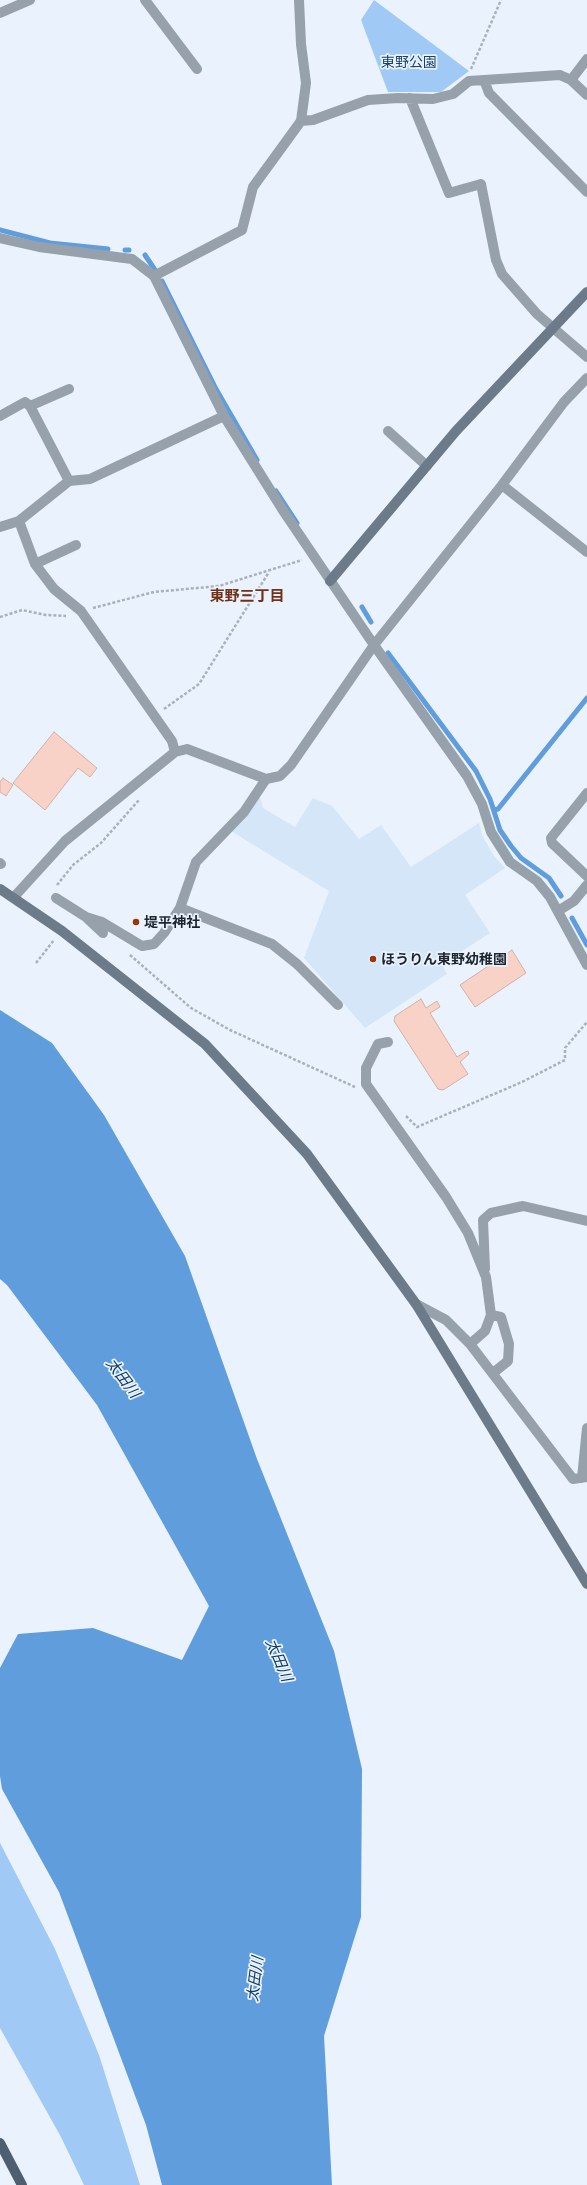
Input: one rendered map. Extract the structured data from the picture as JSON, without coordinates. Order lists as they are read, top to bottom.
{
  "districts": ["東野三丁目"],
  "water": ["太田川"],
  "parks": ["東野公園"],
  "places": ["堤平神社", "ほうりん東野幼稚園"]
}
